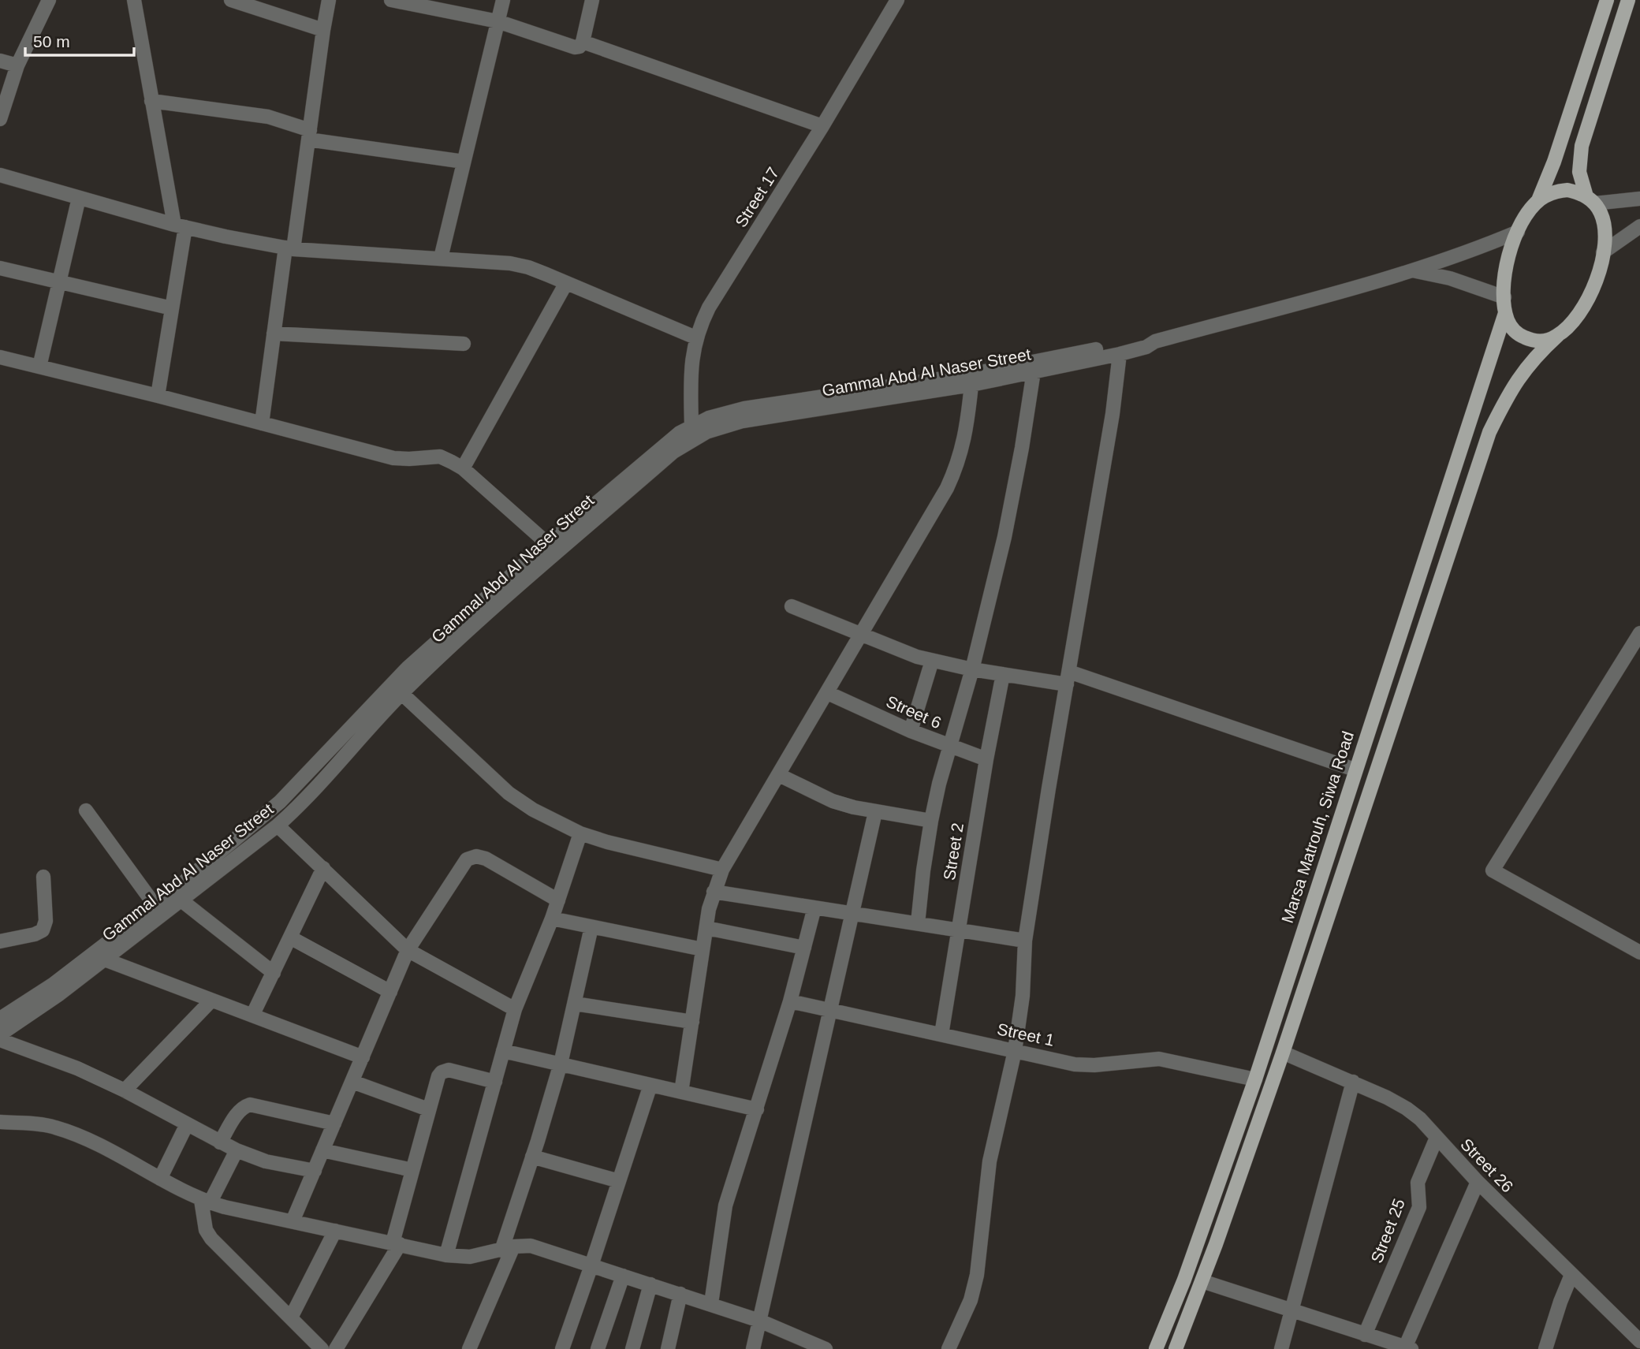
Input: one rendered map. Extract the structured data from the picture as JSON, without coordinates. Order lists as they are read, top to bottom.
{
  "streets": {
    "main road": ["Marsa Matrouh, Siwa Road"],
    "street": [
      "Street 17",
      "Gammal Abd Al Naser Street",
      "Street 6",
      "Street 2",
      "Street 1",
      "Street 26",
      "Street 25"
    ]
  },
  "crossings": [
    ["Street 17", "Gammal Abd Al Naser Street"],
    ["Gammal Abd Al Naser Street", "Marsa Matrouh, Siwa Road"],
    ["Street 6", "Street 2"],
    ["Marsa Matrouh, Siwa Road", "Street 1"],
    ["Street 2", "Street 1"],
    ["Street 26", "Street 25"]
  ],
  "scale_bar": "50 m"
}
